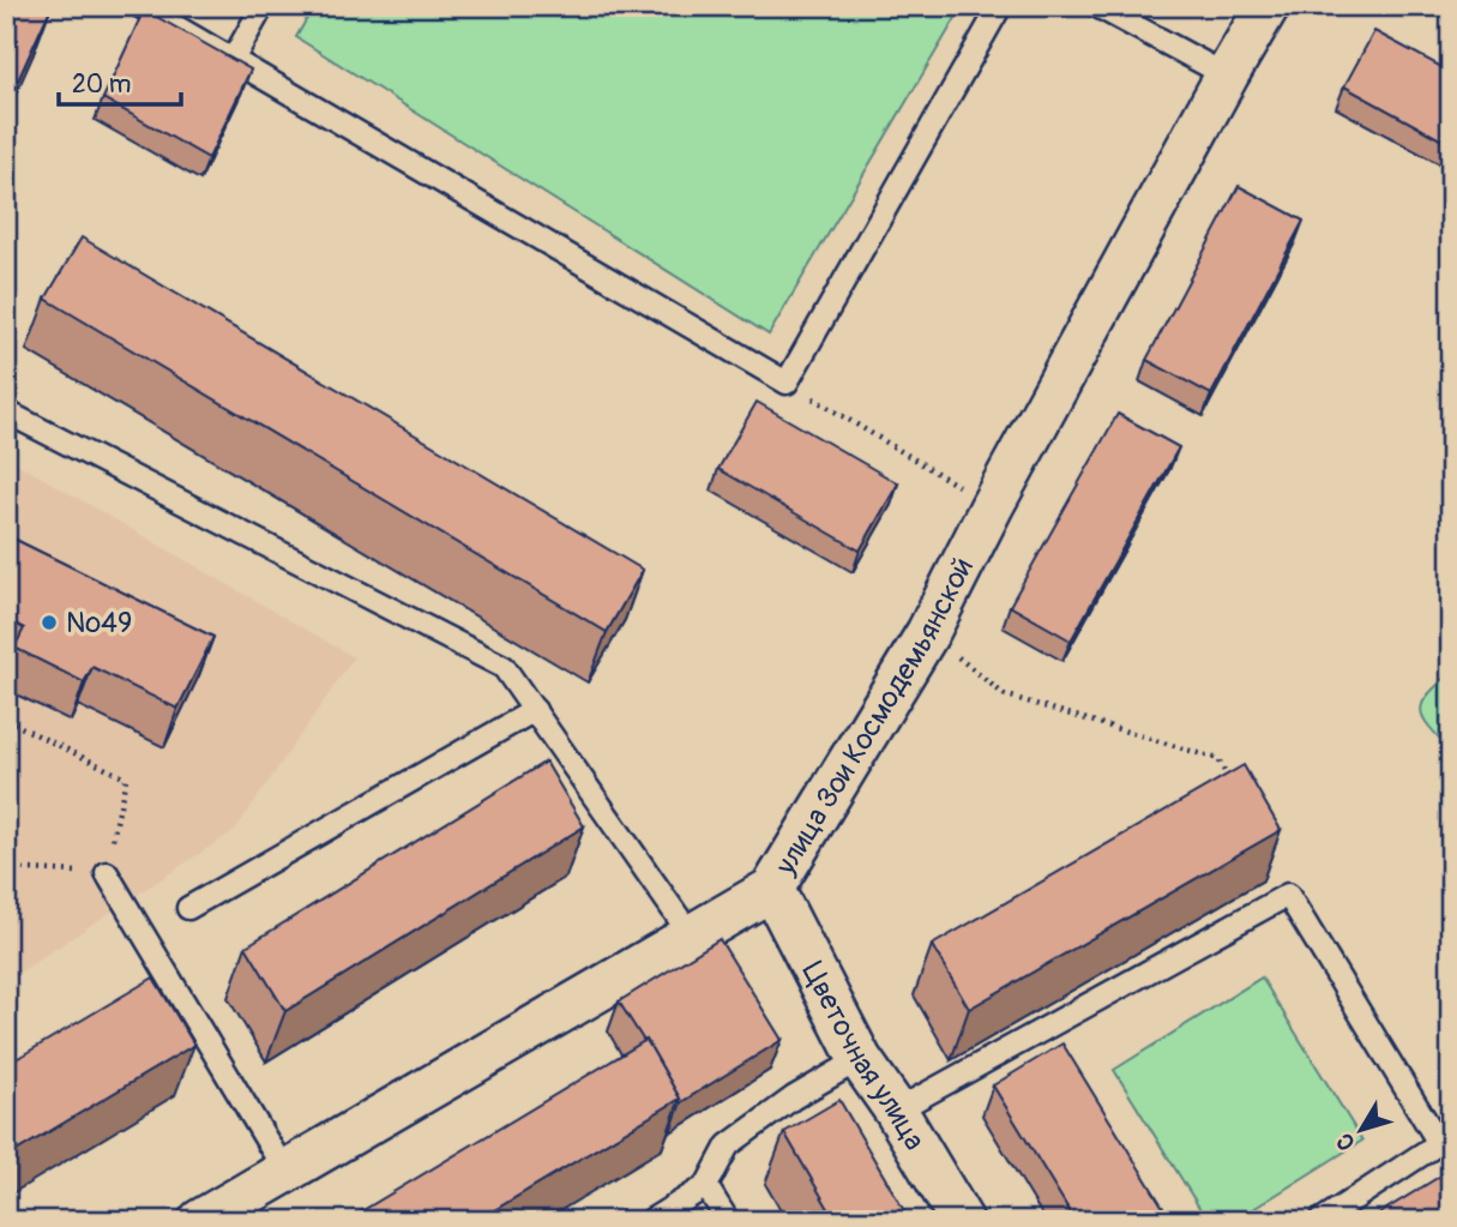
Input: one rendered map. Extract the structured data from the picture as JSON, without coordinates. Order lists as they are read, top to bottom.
{
  "streets": {
    "street": ["улица Зои Космодемьянской", "Цветочная улица"]
  },
  "crossings": [
    ["улица Зои Космодемьянской", "Цветочная улица"]
  ],
  "places": ["№49"],
  "scale_bar": "20 m",
  "north": "bottom left"
}
